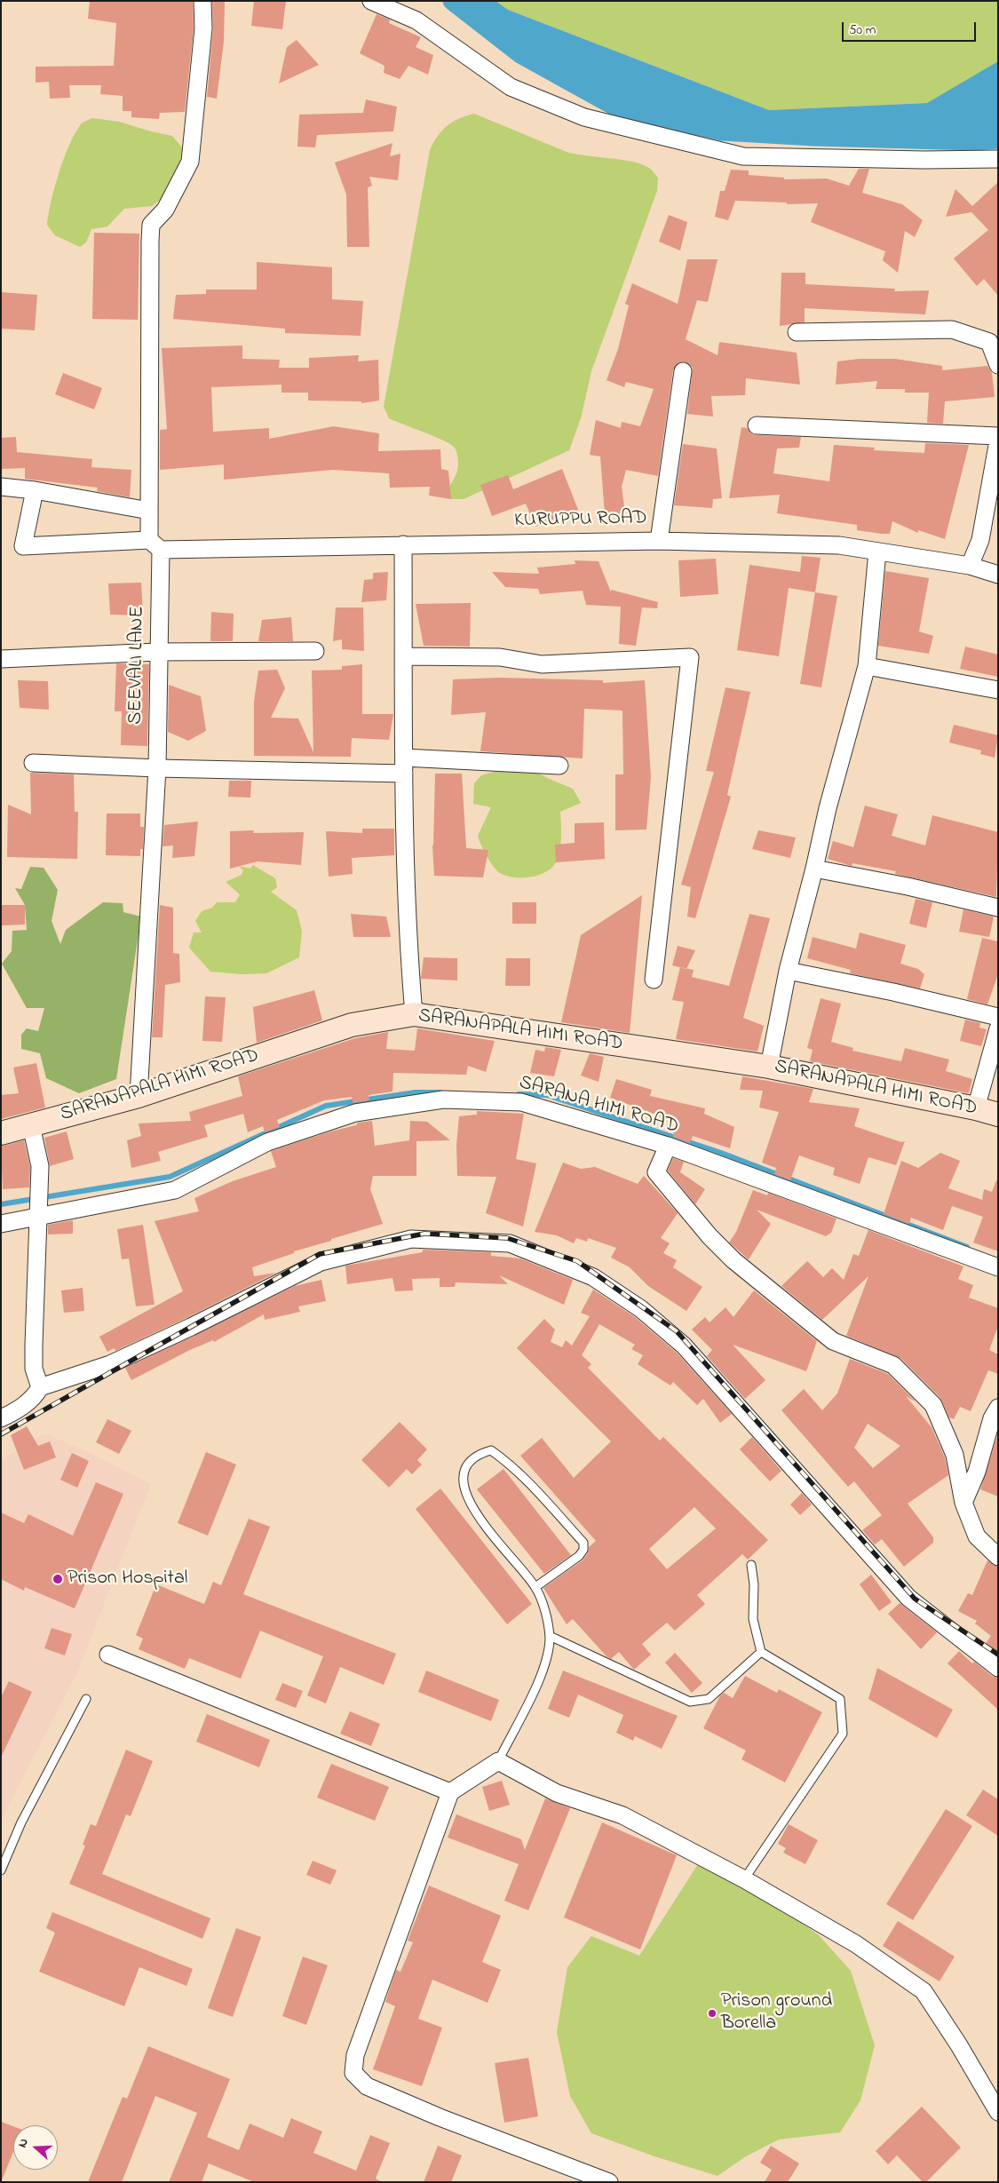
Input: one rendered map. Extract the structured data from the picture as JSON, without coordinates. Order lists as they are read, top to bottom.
{
  "streets": {
    "street": [
      "KURUPPU ROAD",
      "SEEVALI LANE",
      "SARANAPALA HIMI ROAD",
      "SARANA HIMI ROAD"
    ]
  },
  "crossings": [
    ["KURUPPU ROAD", "SEEVALI LANE"],
    ["SEEVALI LANE", "SARANAPALA HIMI ROAD"]
  ],
  "places": ["Prison Hospital", "Prison ground Borella"],
  "scale_bar": "50 m",
  "north": "left"
}
